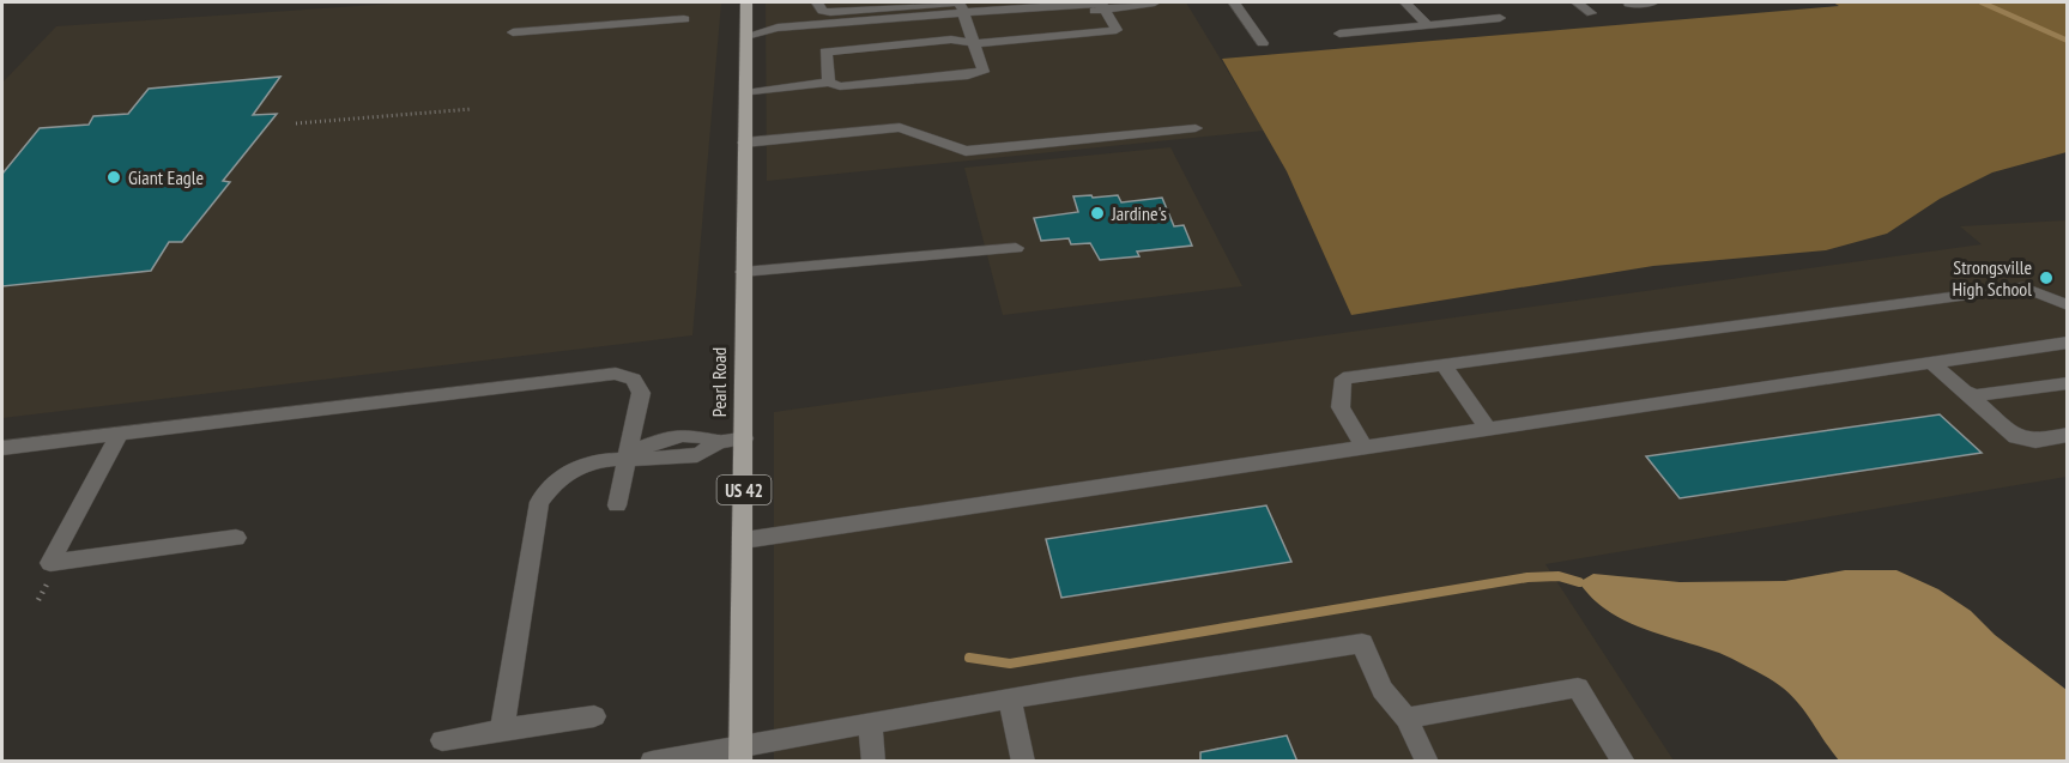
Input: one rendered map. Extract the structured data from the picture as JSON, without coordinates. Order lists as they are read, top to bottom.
{
  "streets": {
    "main road": ["Pearl Road", "US 42"]
  },
  "places": ["Giant Eagle", "Jardine's", "Strongsville High School"]
}
